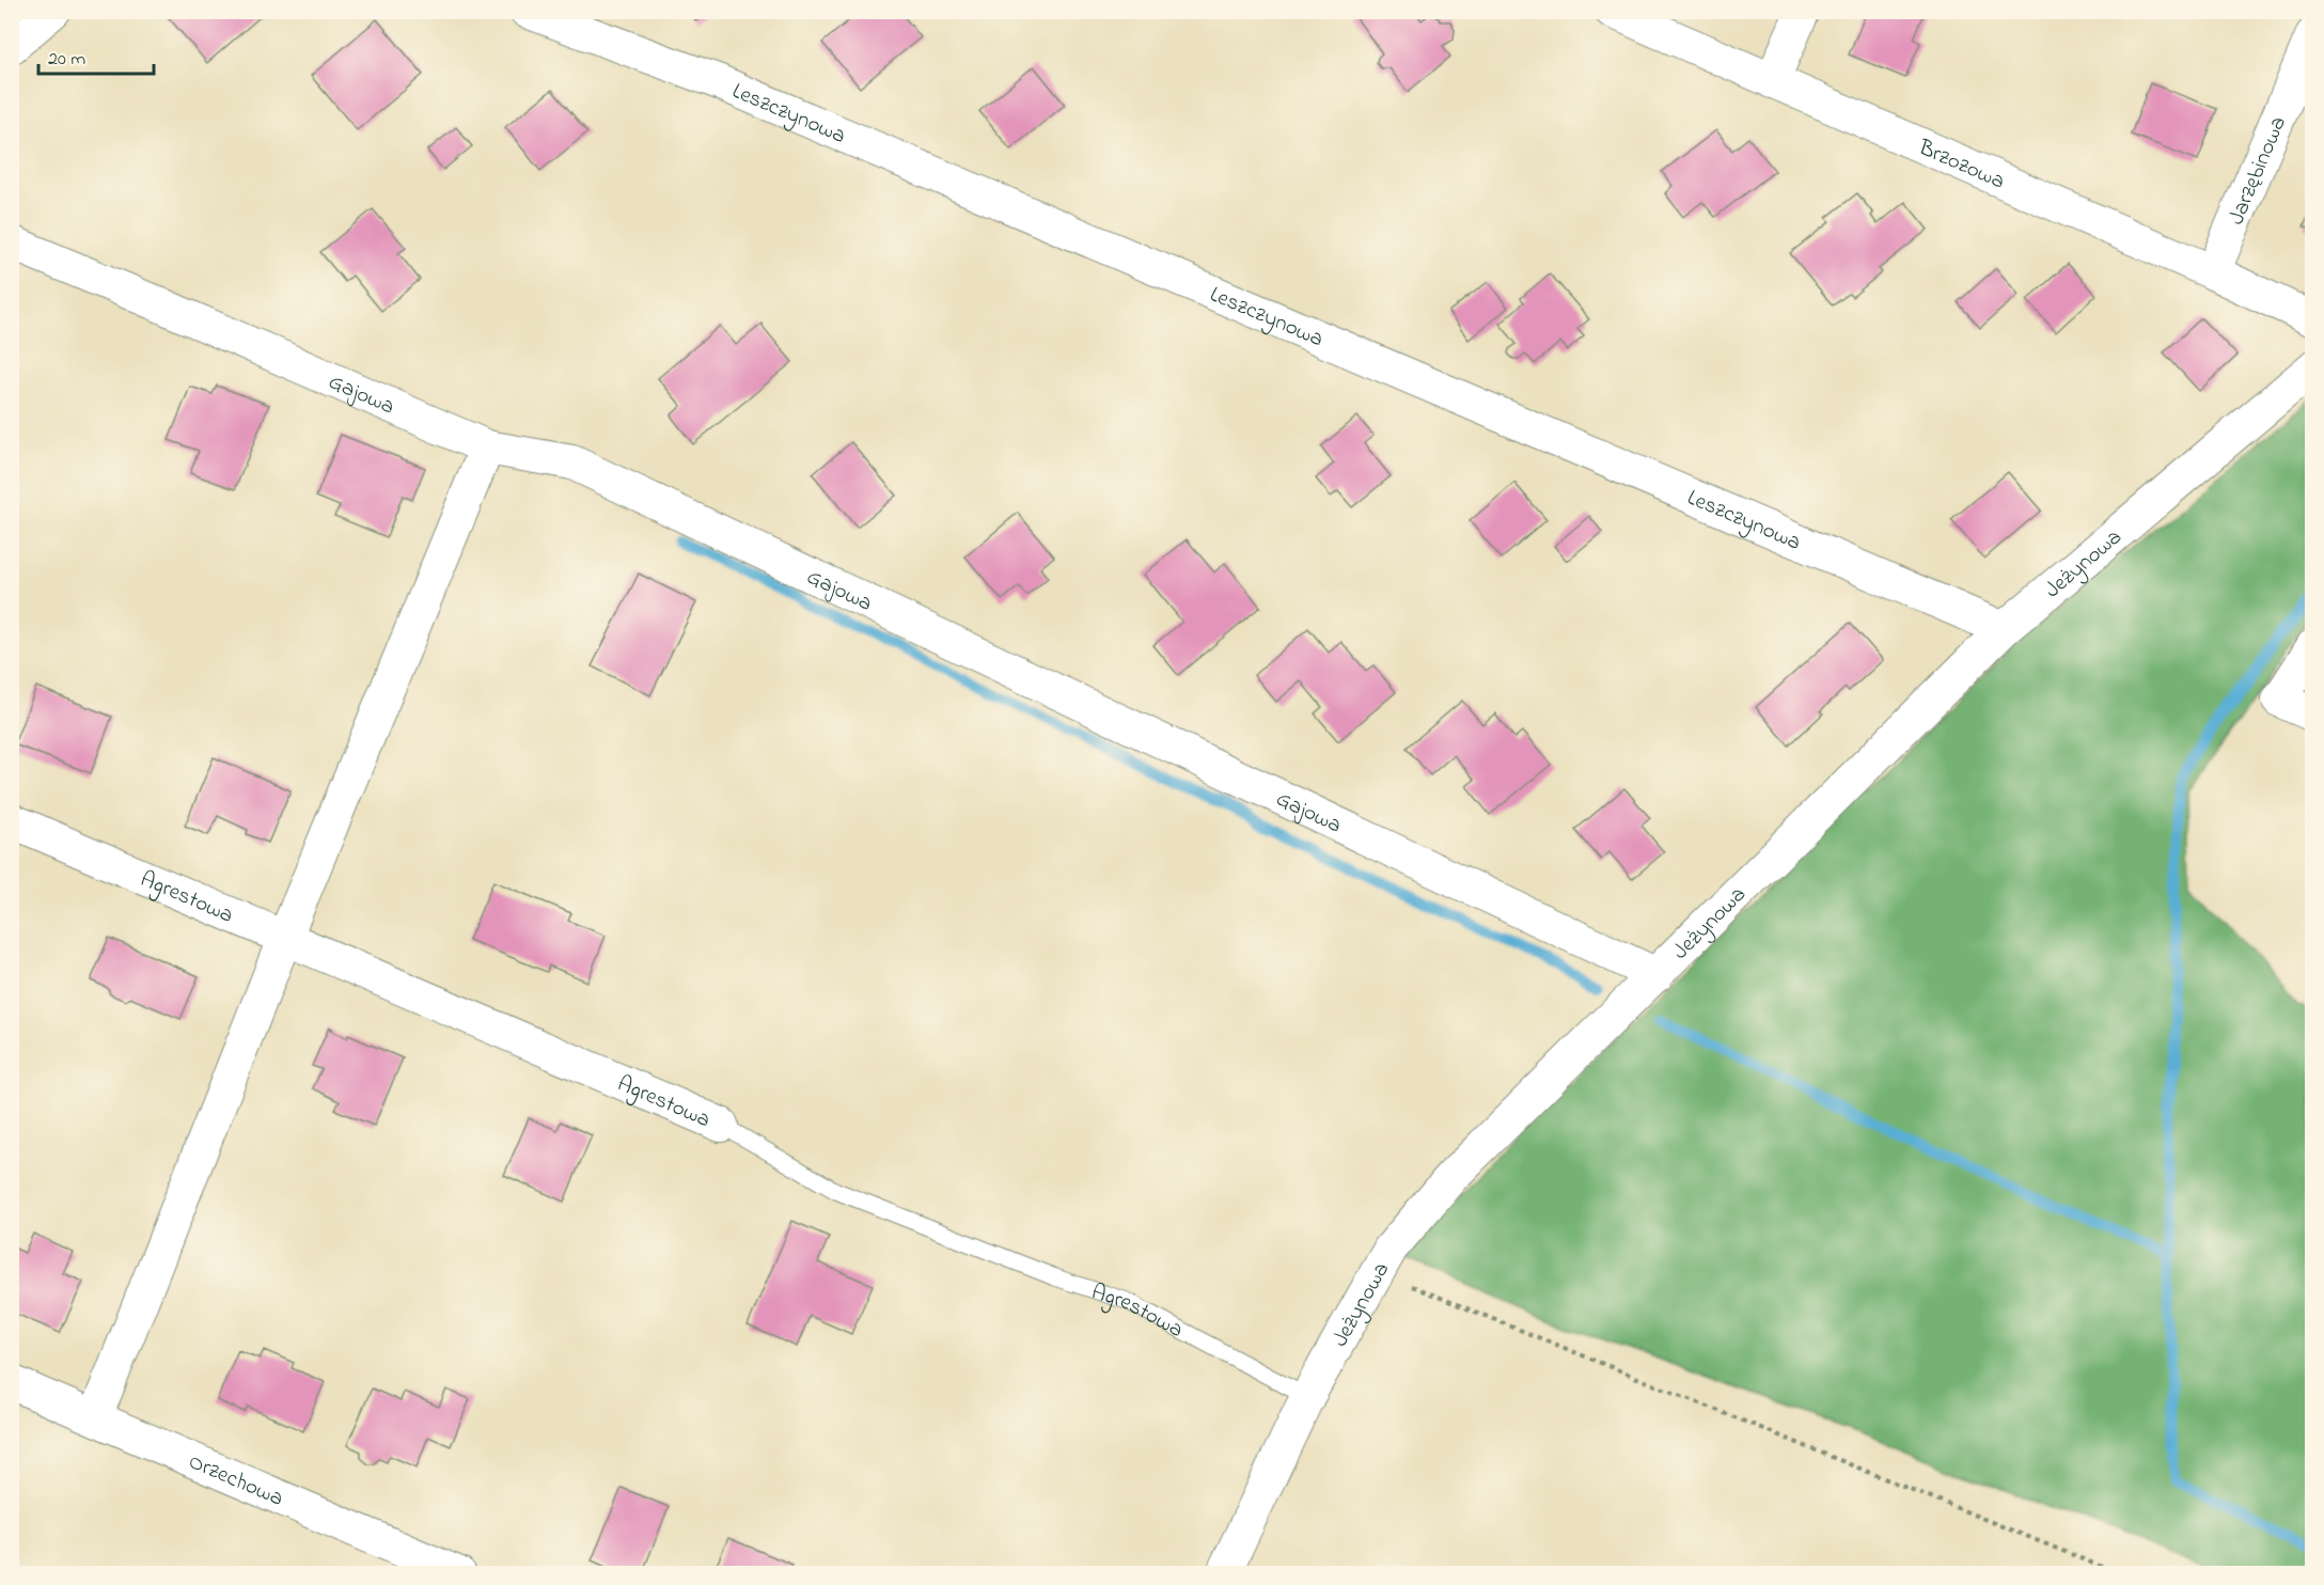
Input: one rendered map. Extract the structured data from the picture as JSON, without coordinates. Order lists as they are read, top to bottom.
{
  "streets": {
    "street": [
      "Leszczynowa",
      "Brzozowa",
      "Jarzębinowa",
      "Gajowa",
      "Jeżynowa",
      "Agrestowa",
      "Orzechowa"
    ]
  },
  "crossings": [
    ["Leszczynowa", "Jeżynowa"],
    ["Brzozowa", "Jarzębinowa"],
    ["Gajowa", "Jeżynowa"],
    ["Jeżynowa", "Agrestowa"]
  ],
  "scale_bar": "20 m"
}
